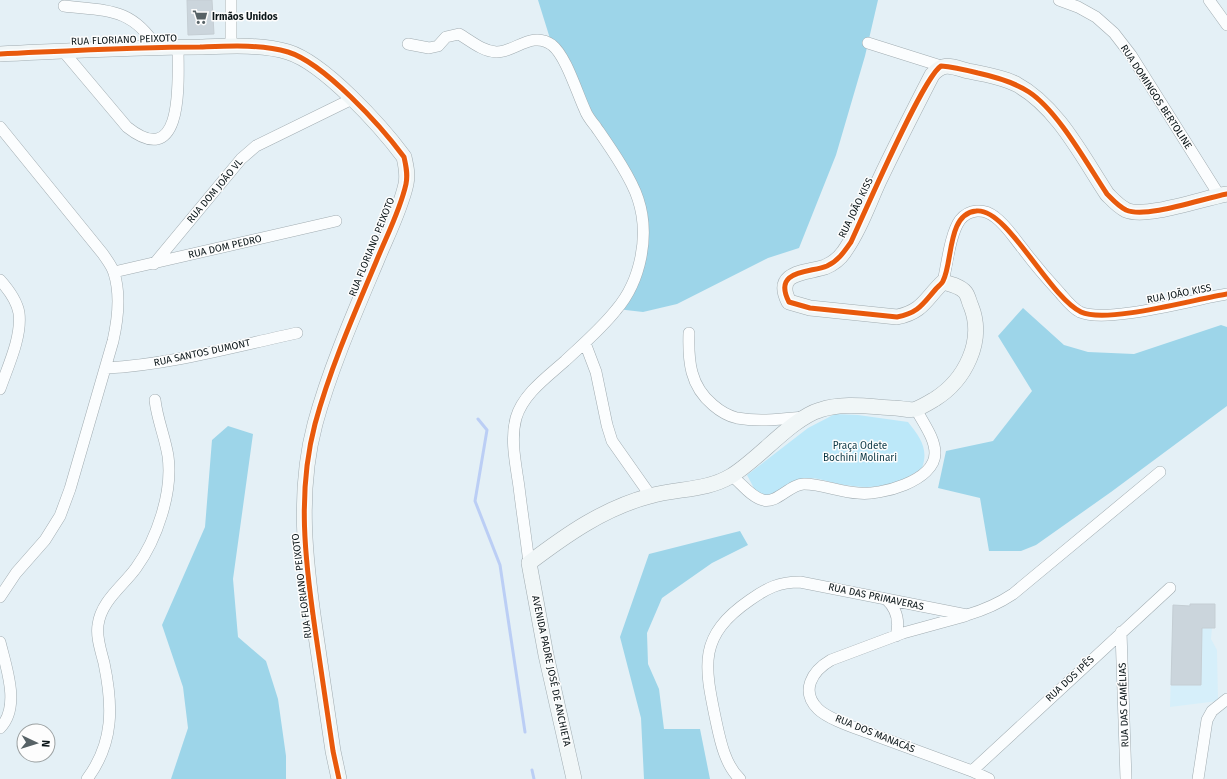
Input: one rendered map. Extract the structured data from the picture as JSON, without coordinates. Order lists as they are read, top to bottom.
{
  "streets": {
    "street": [
      "RUA FLORIANO PEIXOTO",
      "RUA DOMINGOS BERTOLINE",
      "RUA DOM JOÃO VL",
      "RUA JOÃO KISS",
      "RUA DOM PEDRO",
      "RUA SANTOS DUMONT",
      "RUA DAS PRIMAVERAS",
      "AVENIDA PADRE JOSÉ DE ANCHIETA",
      "RUA DOS IPÊS",
      "RUA DAS CAMÉLIAS",
      "RUA DOS MANACÁS"
    ]
  },
  "crossings": [
    ["RUA FLORIANO PEIXOTO", "RUA DOM JOÃO VL"],
    ["RUA DOM JOÃO VL", "RUA DOM PEDRO"],
    ["RUA DAS PRIMAVERAS", "RUA DOS MANACÁS"],
    ["RUA DOS IPÊS", "RUA DAS CAMÉLIAS"],
    ["RUA DOS IPÊS", "RUA DOS MANACÁS"]
  ],
  "parks": ["Praça Odete Bochini Molinari"],
  "places": {
    "supermarket": ["Irmãos Unidos"]
  },
  "north": "right"
}
